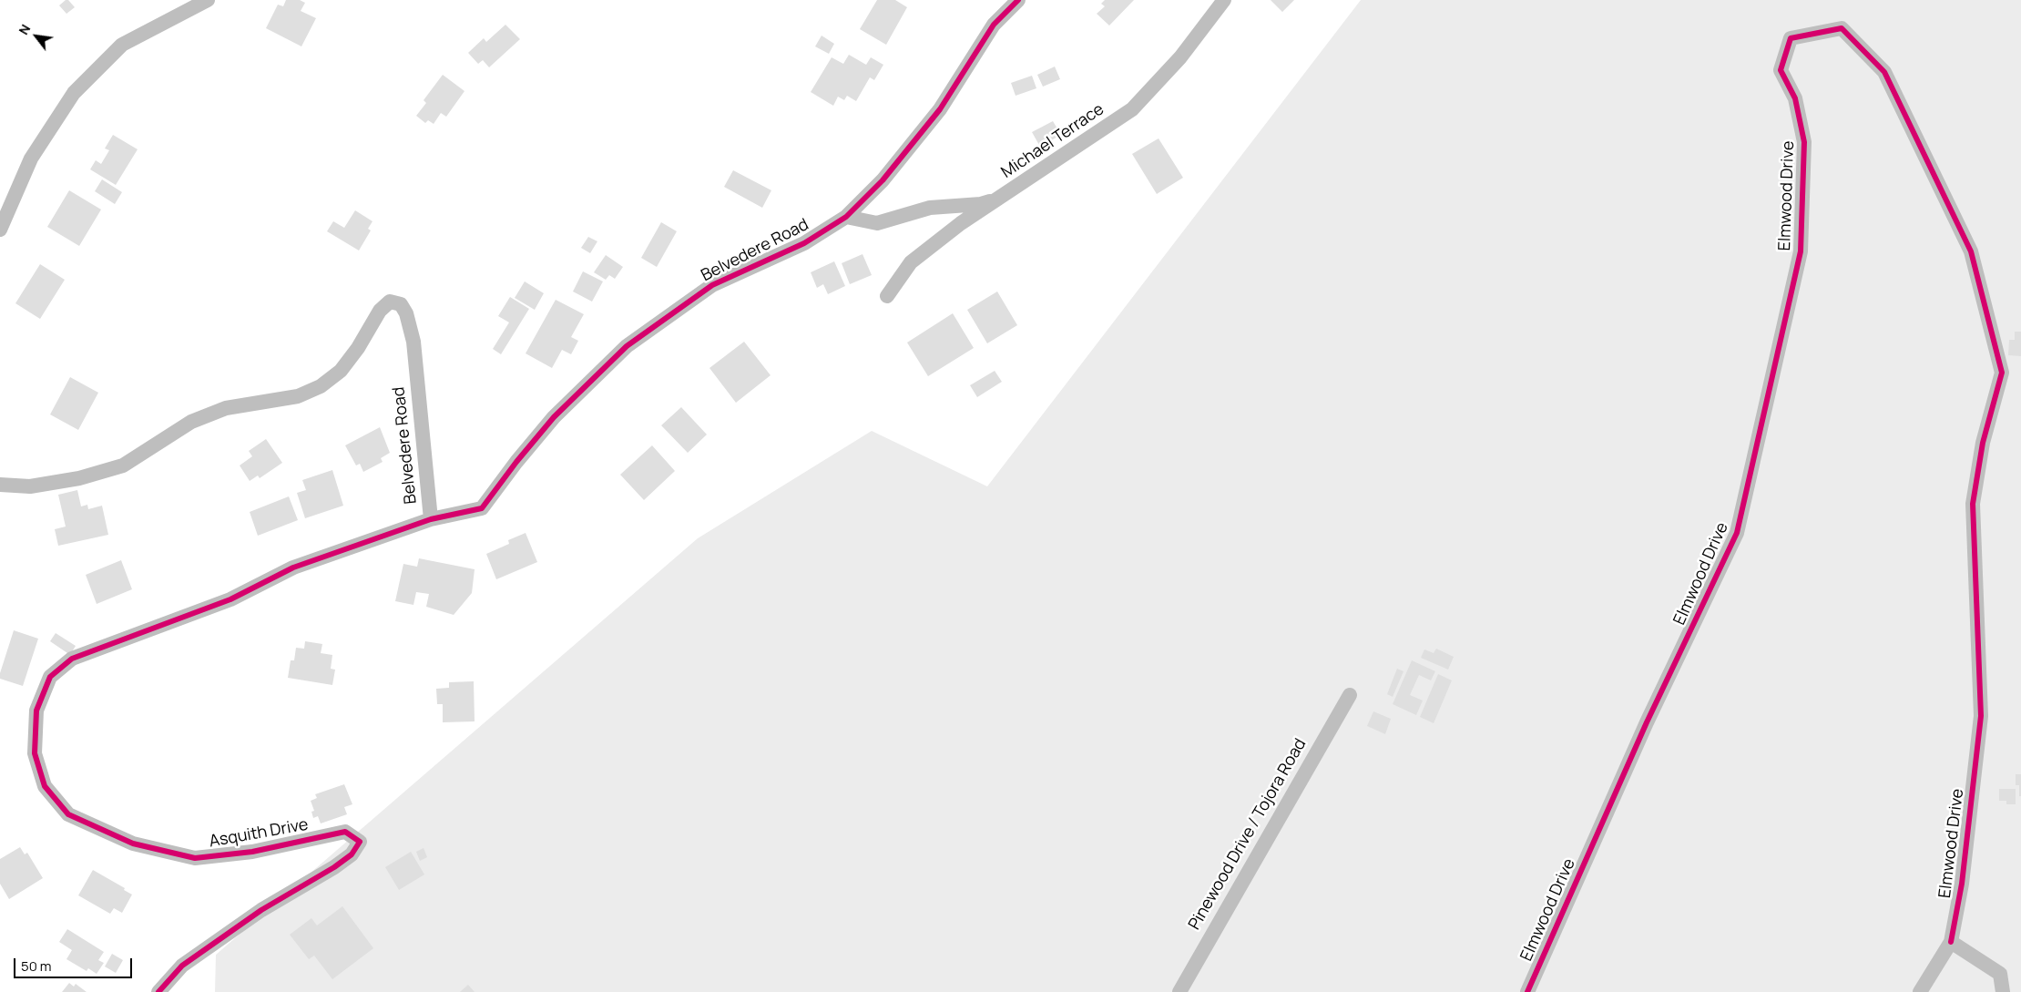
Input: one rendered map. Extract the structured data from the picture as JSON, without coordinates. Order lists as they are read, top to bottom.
{
  "streets": {
    "street": [
      "Michael Terrace",
      "Elmwood Drive",
      "Belvedere Road",
      "Asquith Drive",
      "Pinewood Drive / Tojora Road"
    ]
  },
  "crossings": [
    ["Belvedere Road", "Asquith Drive"]
  ],
  "scale_bar": "50 m",
  "north": "top left"
}
